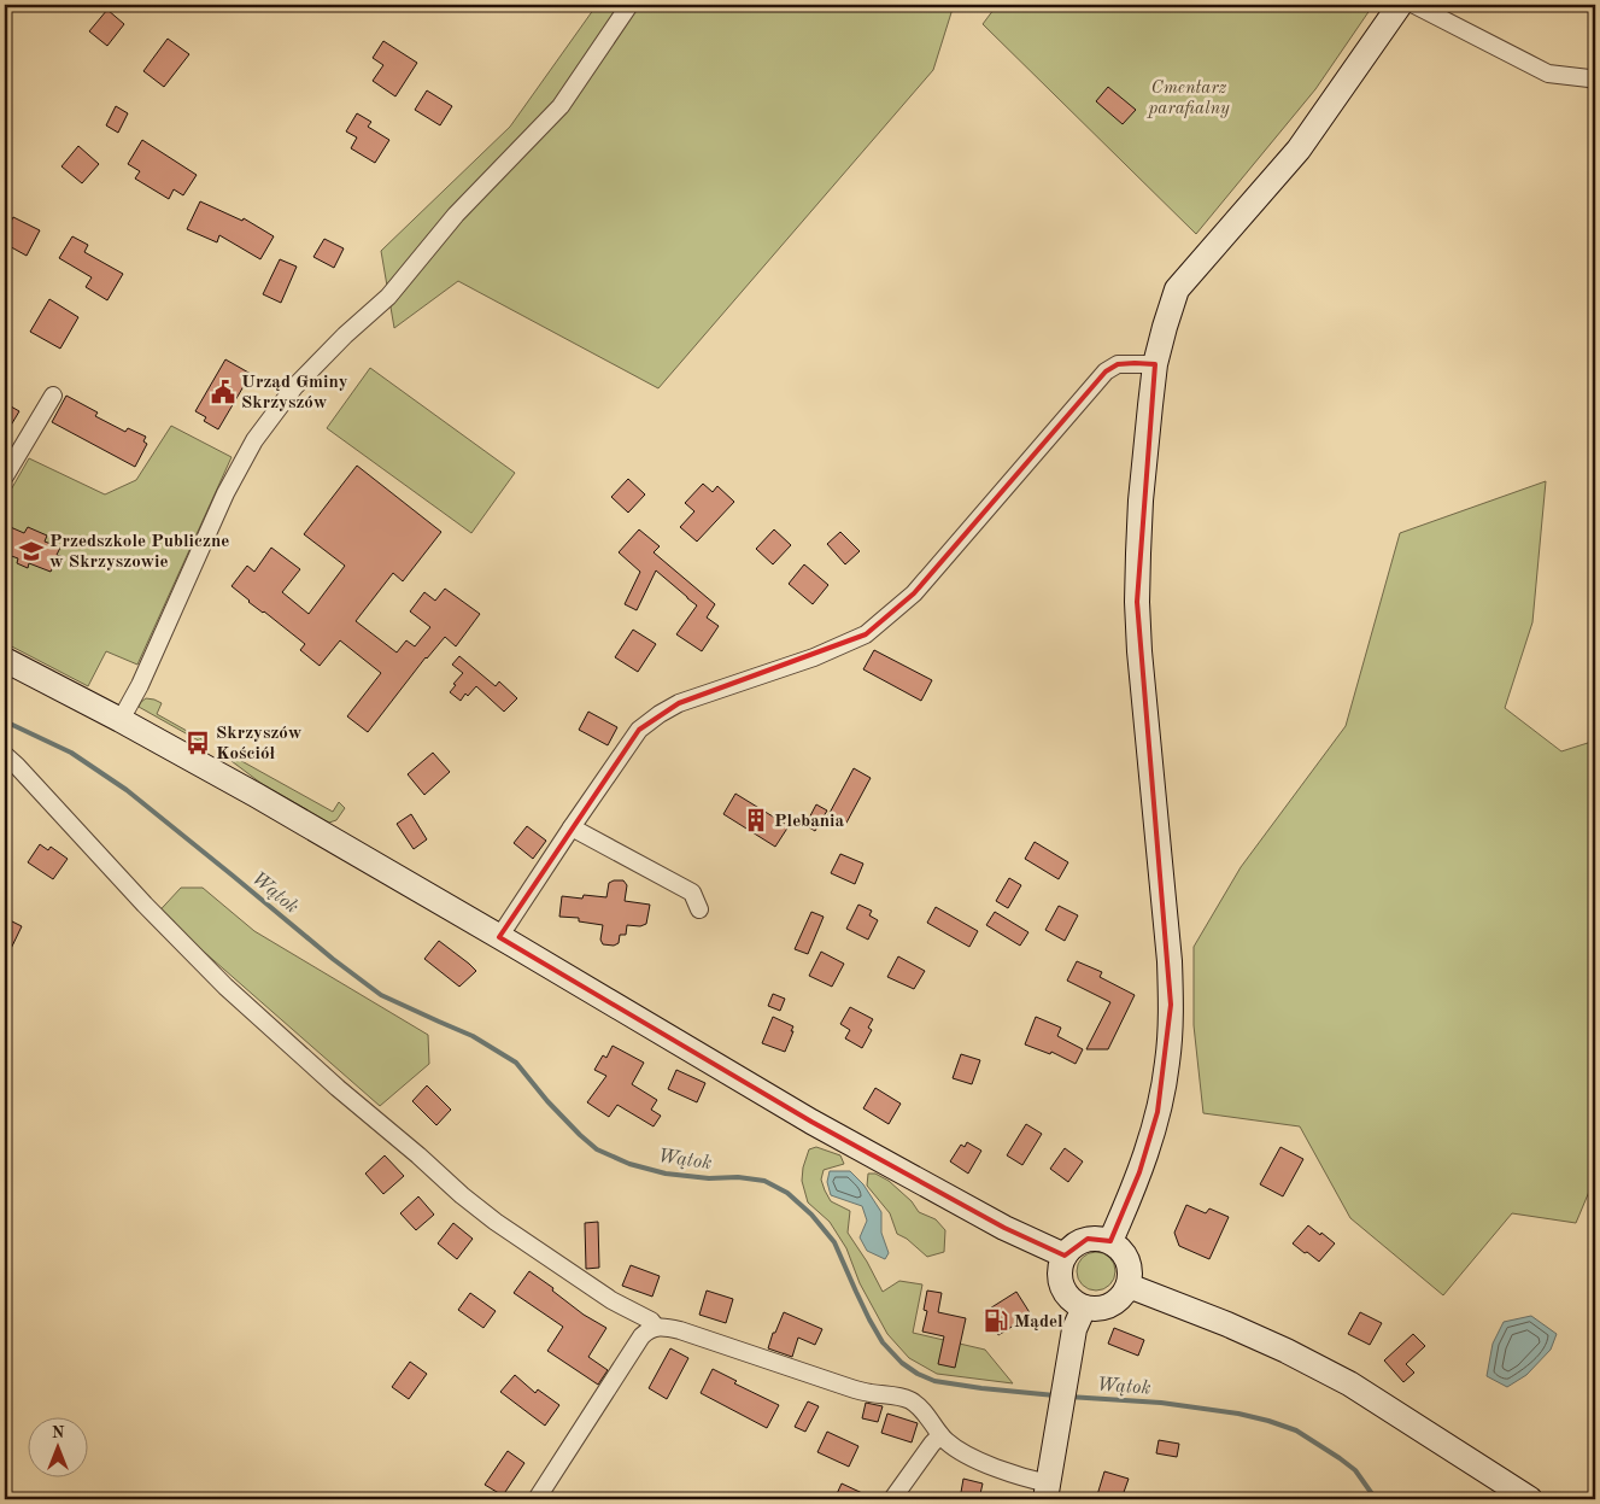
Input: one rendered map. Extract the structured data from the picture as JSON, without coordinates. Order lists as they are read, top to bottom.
{
  "water": ["Wątok"],
  "parks": ["Cmentarz parafialny"],
  "places": {
    "public building": ["Urząd Gminy Skrzyszów"],
    "school or university": ["Przedszkole Publiczne w Skrzyszowie"],
    "bus stop": ["Skrzyszów Kościół"],
    "building": ["Plebania"],
    "fuel station": ["Mądel"]
  },
  "north": "top"
}
